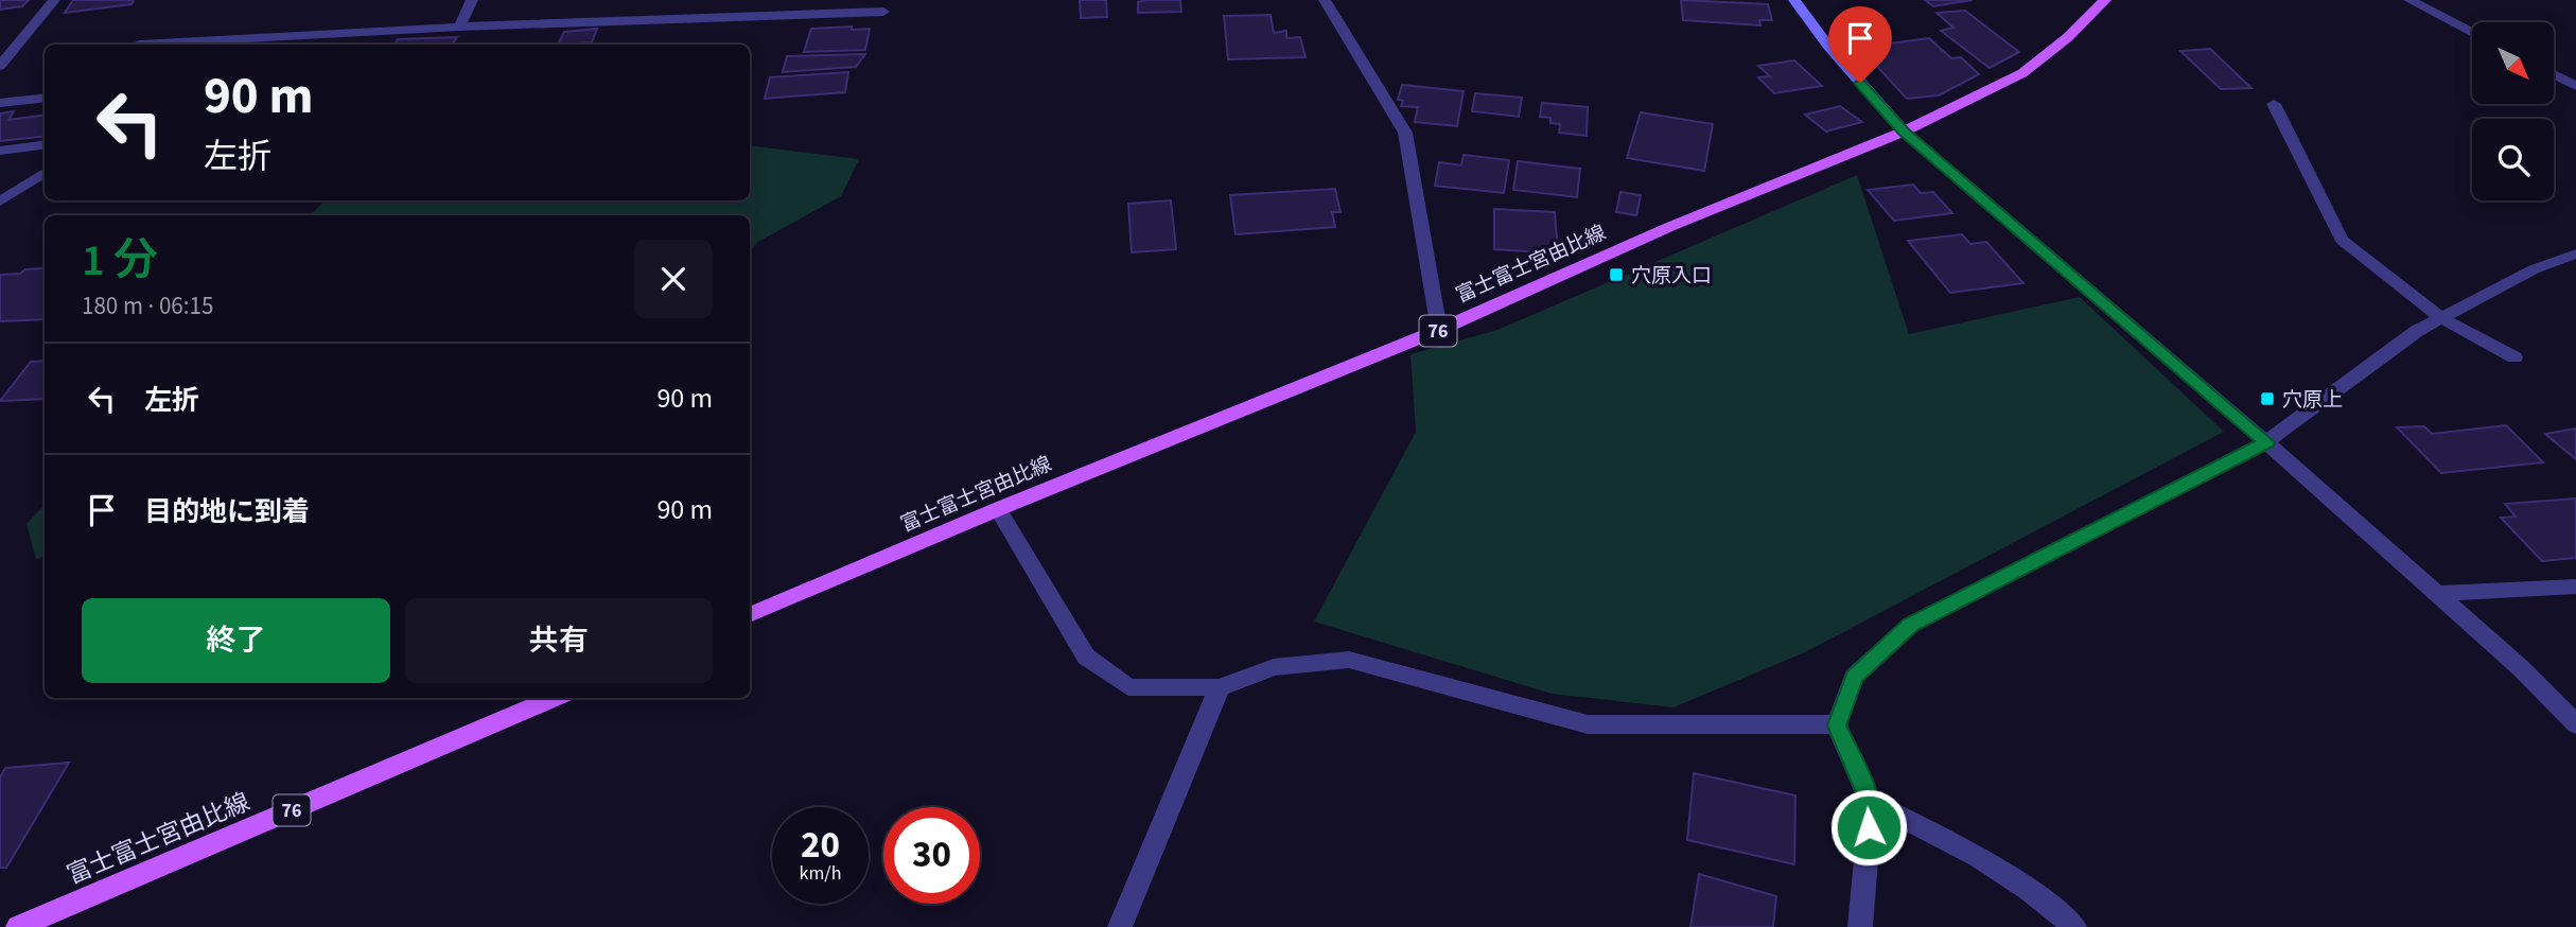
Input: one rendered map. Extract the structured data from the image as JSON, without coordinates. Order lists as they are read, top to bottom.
{
  "streets": {
    "main road": ["富士富士宮由比線", "76"]
  },
  "places": {
    "transit": ["穴原入口", "穴原上"]
  },
  "north": "bottom right",
  "page": {
    "turn": ["90 m", "左折"],
    "heading": ["1 分", "180 m · 06:15"],
    "list": [
      {
        "name": "左折",
        "value": "90 m"
      },
      {
        "name": "目的地に到着",
        "value": "90 m"
      }
    ],
    "buttons": ["終了", "共有"],
    "speed": "20 km/h",
    "limit": "30"
  }
}
